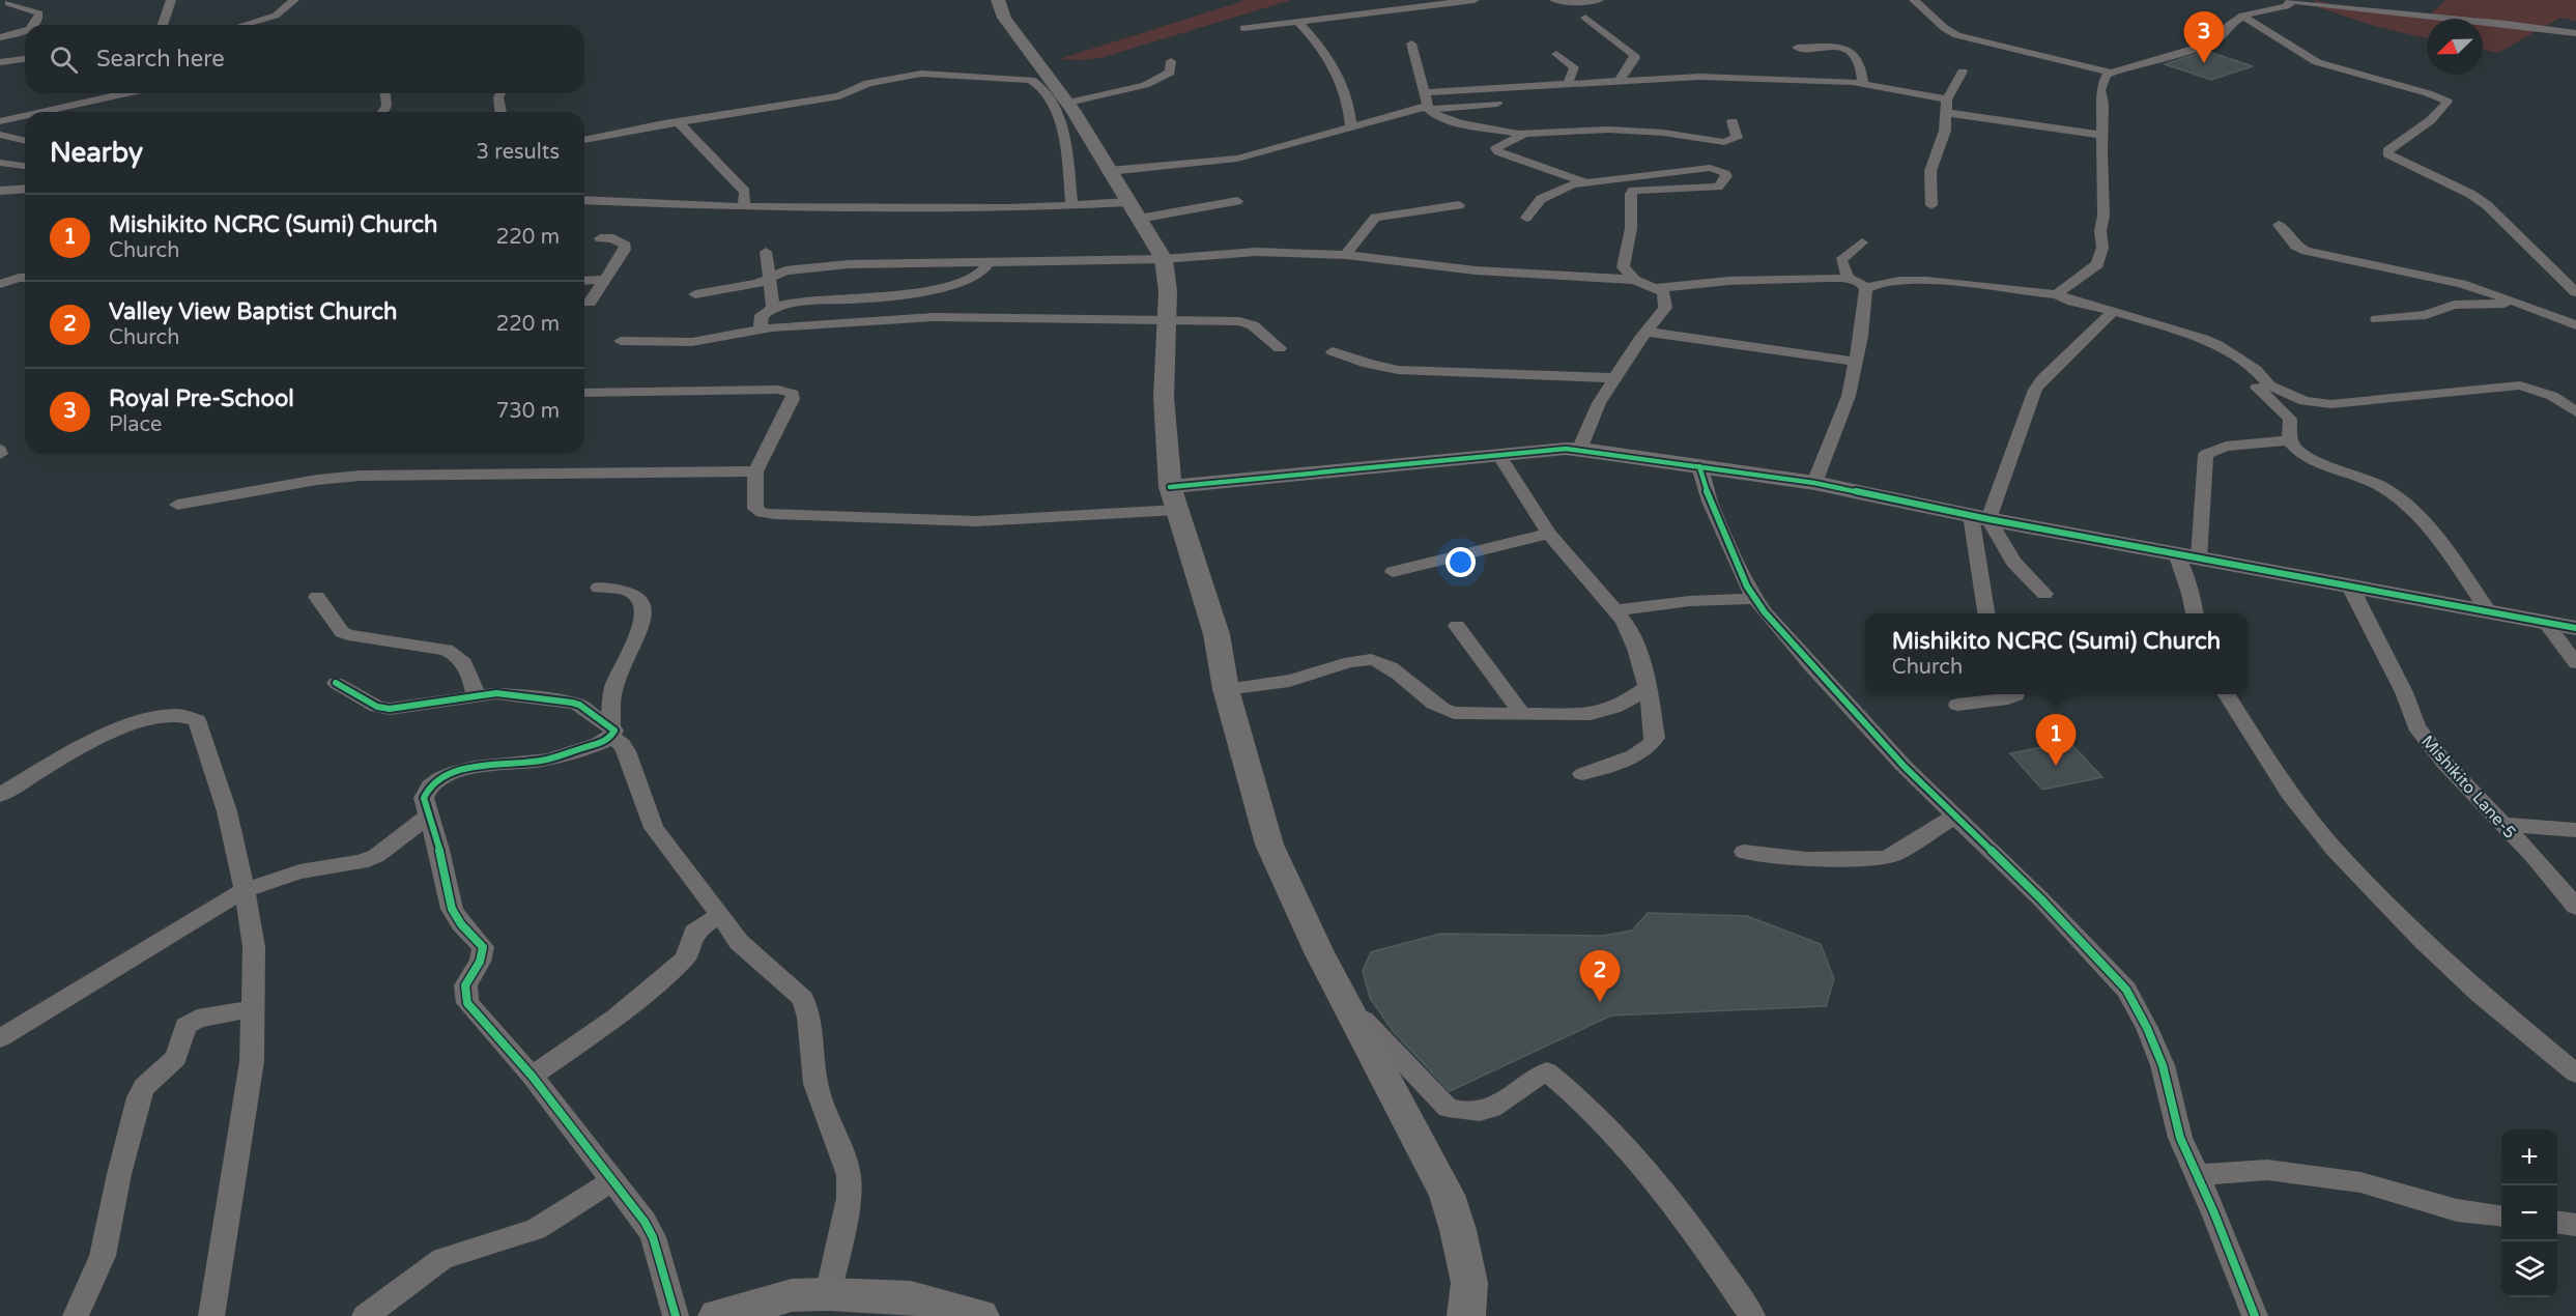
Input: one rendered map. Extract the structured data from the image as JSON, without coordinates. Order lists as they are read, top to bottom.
{
  "streets": {
    "street": ["Mishikito Lane-5"]
  },
  "north": "bottom left",
  "page": {
    "pins": ["3", "1", "2"],
    "search": "Search here",
    "heading": ["Nearby", "3 results"],
    "list": [
      {
        "mark": "1",
        "name": "Mishikito NCRC (Sumi) Church",
        "note": "Church",
        "value": "220 m"
      },
      {
        "mark": "2",
        "name": "Valley View Baptist Church",
        "note": "Church",
        "value": "220 m"
      },
      {
        "mark": "3",
        "name": "Royal Pre-School",
        "note": "Place",
        "value": "730 m"
      }
    ],
    "popup": ["Mishikito NCRC (Sumi) Church", "Church"],
    "map_buttons": ["+", "−"]
  }
}
